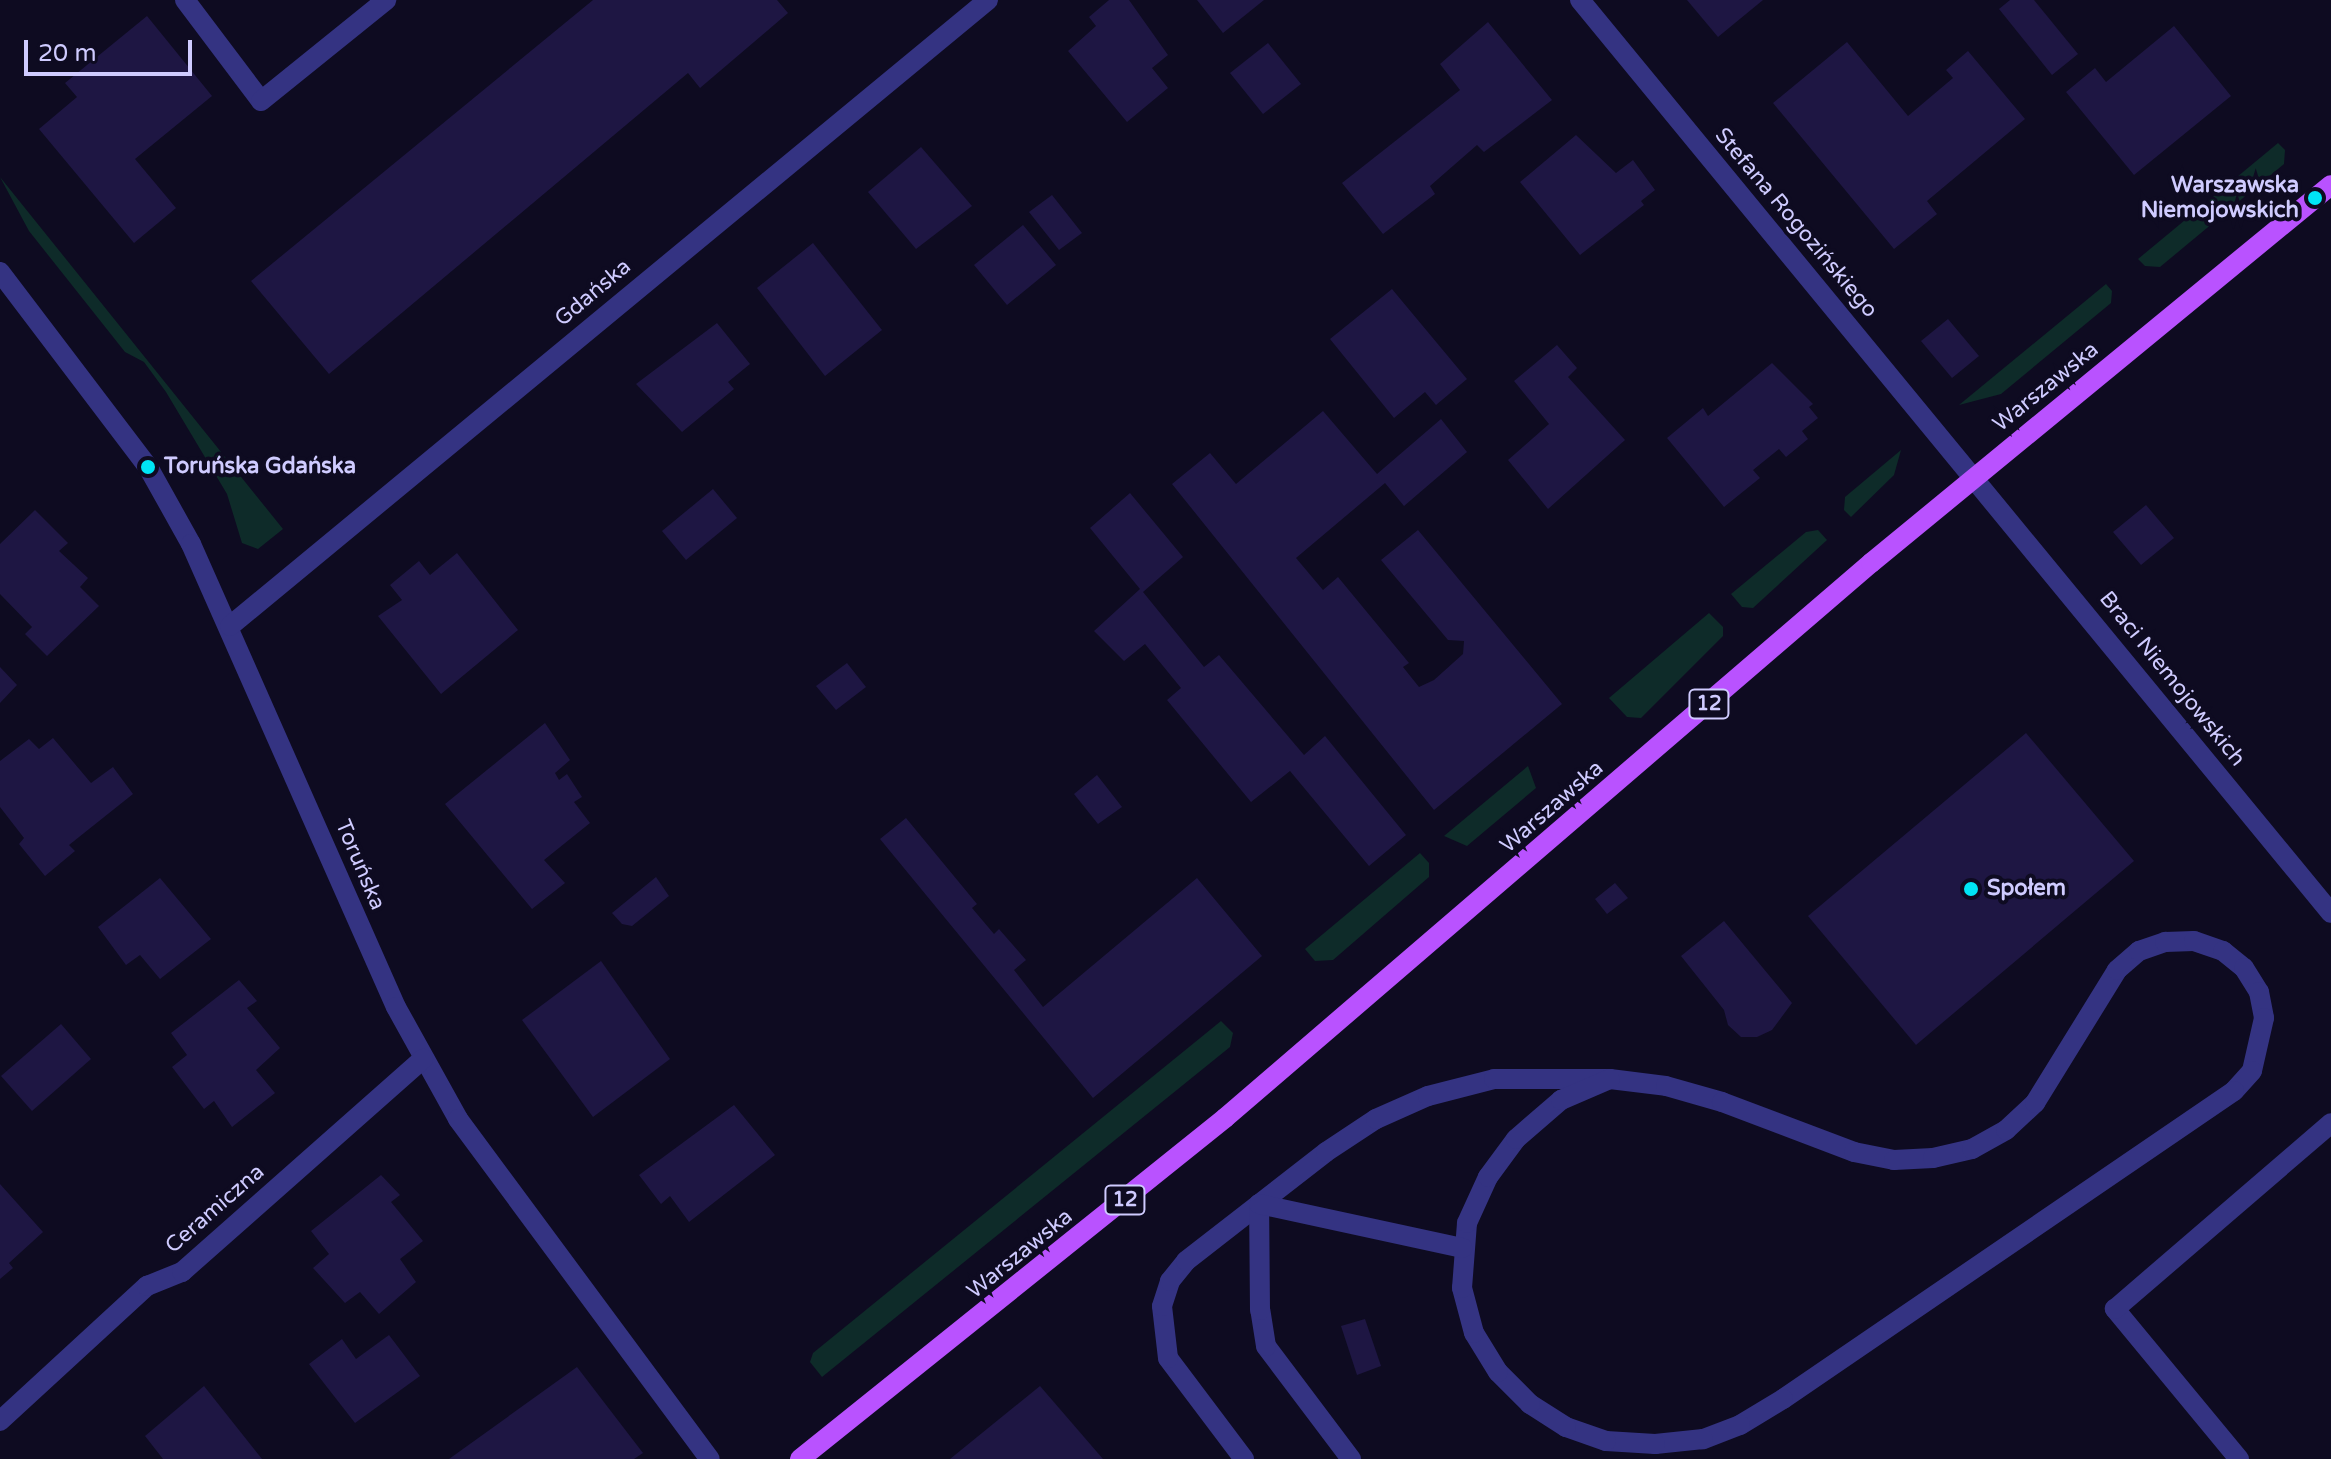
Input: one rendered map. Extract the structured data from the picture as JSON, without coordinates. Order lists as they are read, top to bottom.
{
  "streets": {
    "main road": ["Warszawska", "12"],
    "street": [
      "Stefana Rogozińskiego",
      "Gdańska",
      "Braci Niemojowskich",
      "Toruńska",
      "Ceramiczna"
    ]
  },
  "crossings": [
    ["Stefana Rogozińskiego", "Warszawska"],
    ["Stefana Rogozińskiego", "Braci Niemojowskich"],
    ["Gdańska", "Toruńska"],
    ["Warszawska", "Braci Niemojowskich"],
    ["Toruńska", "Ceramiczna"]
  ],
  "places": ["Warszawska Niemojowskich", "Toruńska Gdańska", "Społem"],
  "scale_bar": "20 m"
}
